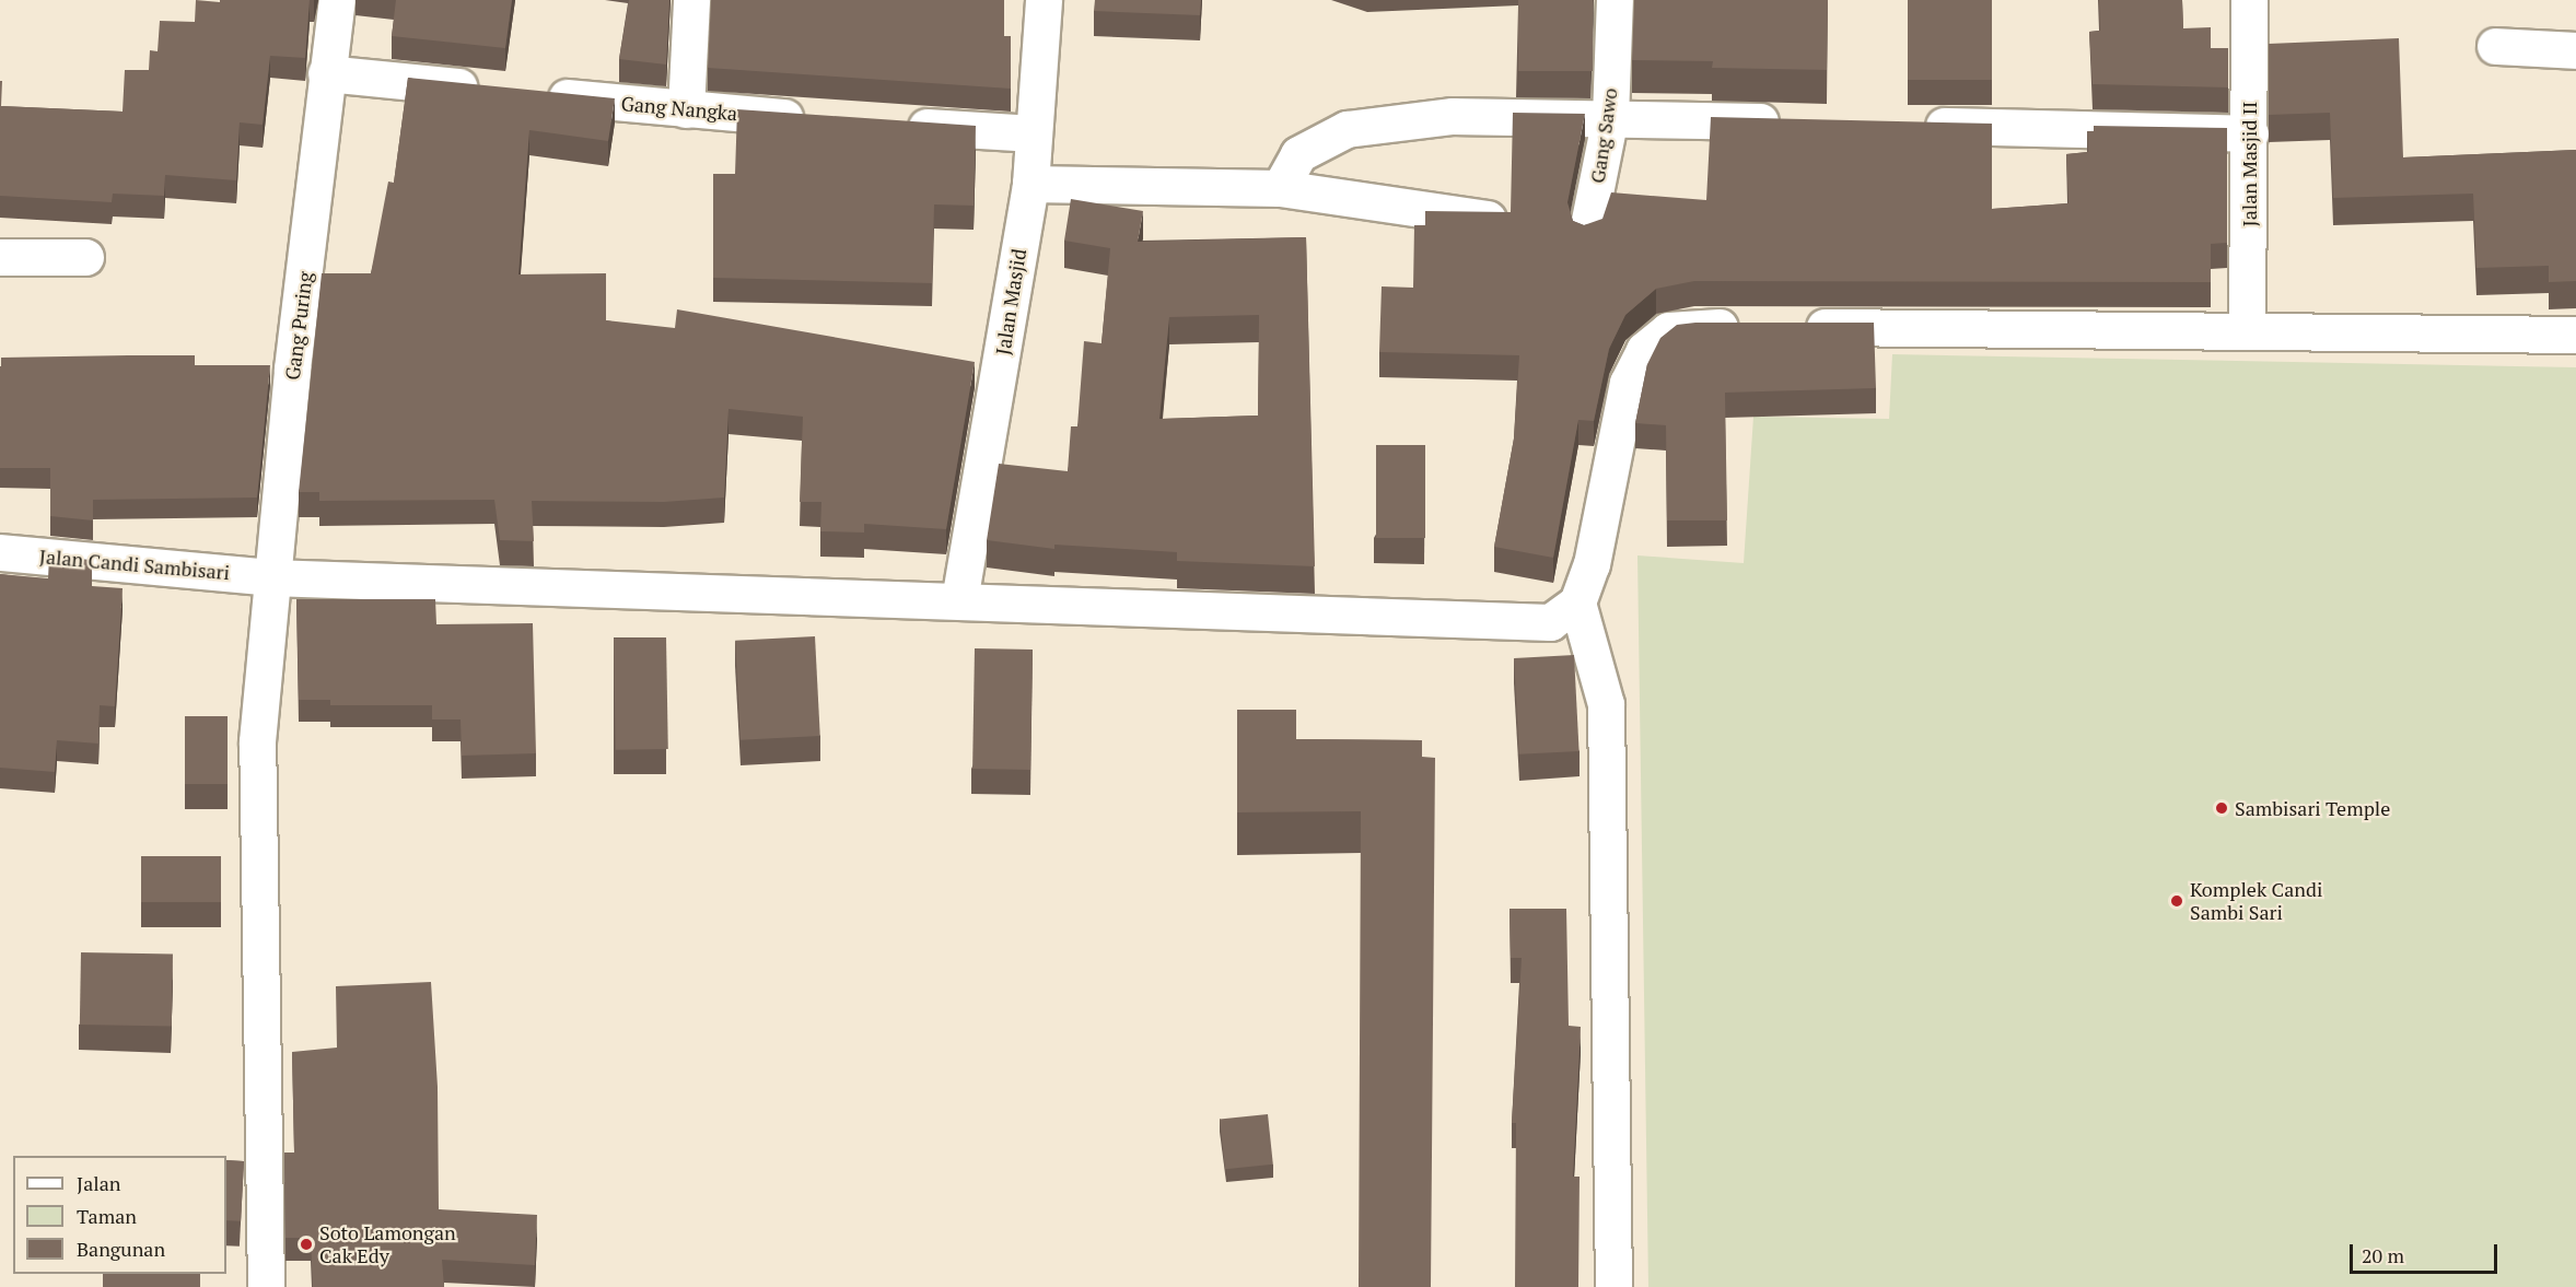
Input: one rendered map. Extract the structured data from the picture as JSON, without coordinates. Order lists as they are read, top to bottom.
{
  "streets": {
    "street": [
      "Gang Nangka",
      "Gang Sawo",
      "Jalan Masjid II",
      "Jalan Masjid",
      "Gang Puring",
      "Jalan Candi Sambisari"
    ]
  },
  "crossings": [
    ["Jalan Masjid", "Jalan Candi Sambisari"],
    ["Gang Puring", "Jalan Candi Sambisari"]
  ],
  "places": ["Sambisari Temple", "Komplek Candi Sambi Sari", "Soto Lamongan Cak Edy"],
  "legend": ["Jalan", "Taman", "Bangunan"],
  "scale_bar": "20 m"
}
